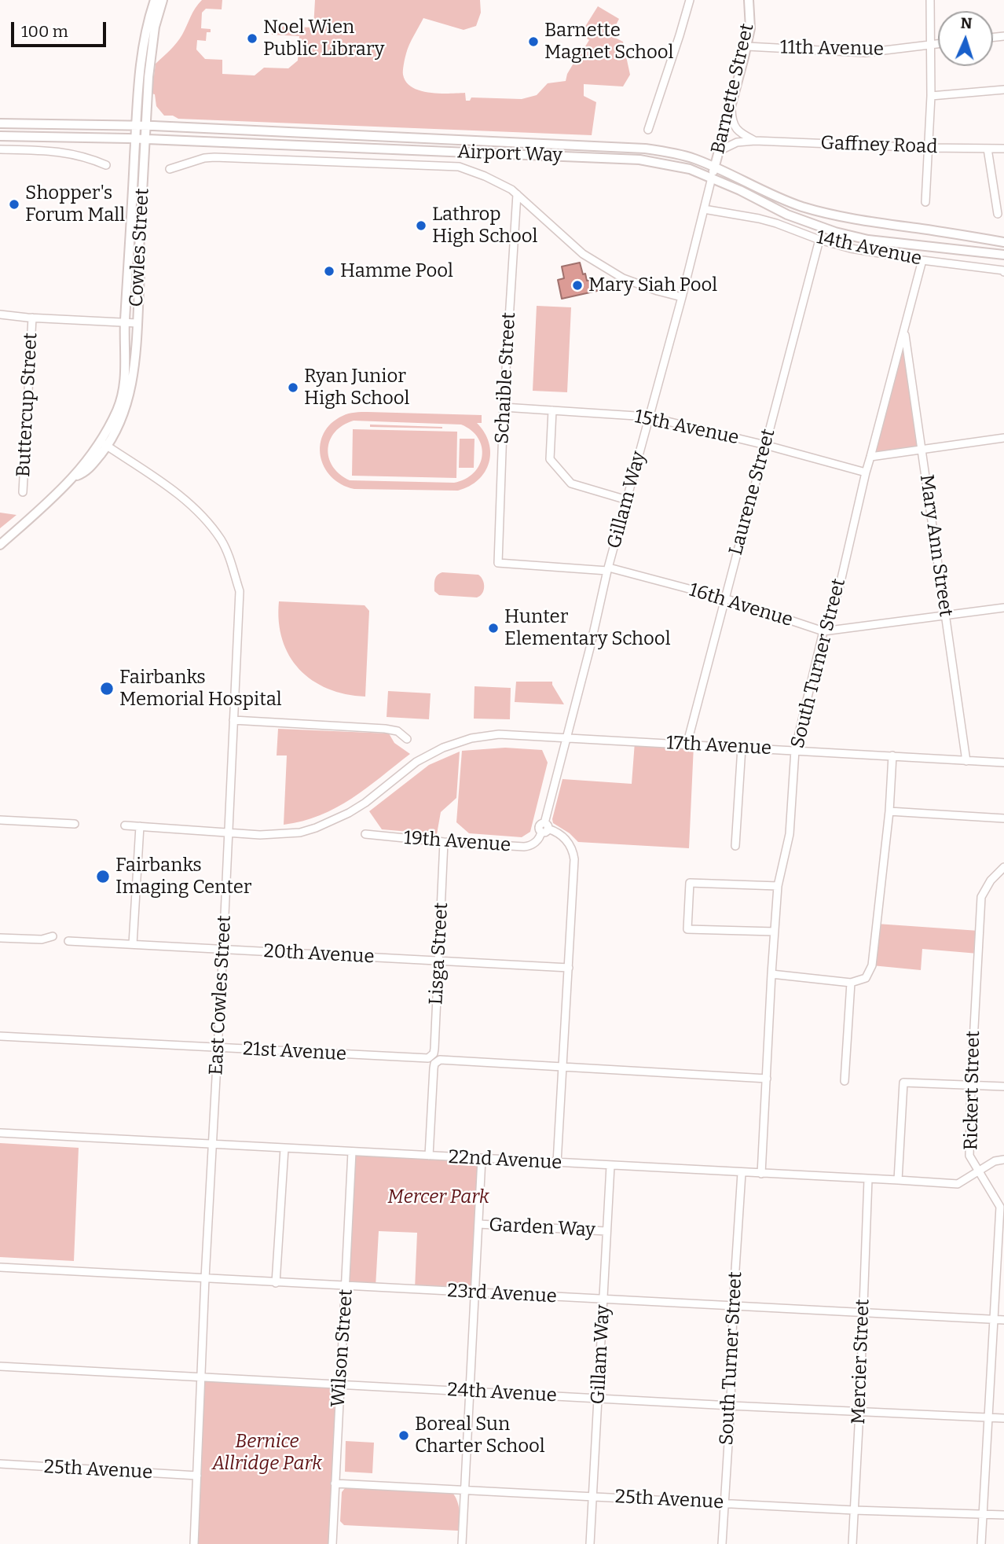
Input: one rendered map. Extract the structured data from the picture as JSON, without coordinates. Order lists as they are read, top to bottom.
{
  "streets": {
    "main road": ["Barnette Street", "Airport Way", "Cowles Street"],
    "street": [
      "11th Avenue",
      "Gaffney Road",
      "14th Avenue",
      "Schaible Street",
      "Buttercup Street",
      "15th Avenue",
      "Laurene Street",
      "Gillam Way",
      "Mary Ann Street",
      "16th Avenue",
      "South Turner Street",
      "17th Avenue",
      "19th Avenue",
      "Lisga Street",
      "20th Avenue",
      "East Cowles Street",
      "21st Avenue",
      "Rickert Street",
      "22nd Avenue",
      "Garden Way",
      "23rd Avenue",
      "Wilson Street",
      "Mercier Street",
      "24th Avenue",
      "25th Avenue"
    ]
  },
  "crossings": [
    ["11th Avenue", "Barnette Street"],
    ["Barnette Street", "Gaffney Road"],
    ["Barnette Street", "Airport Way"],
    ["Barnette Street", "Gillam Way"],
    ["Airport Way", "Cowles Street"],
    ["Airport Way", "Gillam Way"],
    ["Cowles Street", "East Cowles Street"],
    ["14th Avenue", "Laurene Street"],
    ["14th Avenue", "Gillam Way"],
    ["14th Avenue", "South Turner Street"],
    ["Schaible Street", "15th Avenue"],
    ["Schaible Street", "16th Avenue"],
    ["15th Avenue", "Laurene Street"],
    ["15th Avenue", "Gillam Way"],
    ["15th Avenue", "South Turner Street"],
    ["Laurene Street", "16th Avenue"],
    ["Laurene Street", "17th Avenue"],
    ["Gillam Way", "16th Avenue"],
    ["Gillam Way", "17th Avenue"],
    ["Gillam Way", "19th Avenue"],
    ["Gillam Way", "22nd Avenue"],
    ["Gillam Way", "Garden Way"],
    ["Gillam Way", "23rd Avenue"],
    ["Gillam Way", "24th Avenue"],
    ["Gillam Way", "25th Avenue"],
    ["Mary Ann Street", "16th Avenue"],
    ["Mary Ann Street", "South Turner Street"],
    ["Mary Ann Street", "17th Avenue"],
    ["16th Avenue", "South Turner Street"],
    ["South Turner Street", "17th Avenue"],
    ["South Turner Street", "22nd Avenue"],
    ["South Turner Street", "23rd Avenue"],
    ["South Turner Street", "24th Avenue"],
    ["South Turner Street", "25th Avenue"],
    ["17th Avenue", "East Cowles Street"],
    ["19th Avenue", "Lisga Street"],
    ["Lisga Street", "20th Avenue"],
    ["Lisga Street", "21st Avenue"],
    ["20th Avenue", "East Cowles Street"],
    ["East Cowles Street", "21st Avenue"],
    ["East Cowles Street", "22nd Avenue"],
    ["East Cowles Street", "23rd Avenue"],
    ["East Cowles Street", "24th Avenue"],
    ["East Cowles Street", "25th Avenue"],
    ["Rickert Street", "22nd Avenue"],
    ["Rickert Street", "23rd Avenue"],
    ["Rickert Street", "24th Avenue"],
    ["Rickert Street", "25th Avenue"],
    ["22nd Avenue", "Wilson Street"],
    ["22nd Avenue", "Mercier Street"],
    ["23rd Avenue", "Wilson Street"],
    ["23rd Avenue", "Mercier Street"],
    ["Wilson Street", "24th Avenue"],
    ["Wilson Street", "25th Avenue"],
    ["Mercier Street", "24th Avenue"],
    ["Mercier Street", "25th Avenue"]
  ],
  "parks": ["Mercer Park", "Bernice Allridge Park"],
  "places": [
    "Noel Wien Public Library",
    "Barnette Magnet School",
    "Shopper's Forum Mall",
    "Lathrop High School",
    "Hamme Pool",
    "Mary Siah Pool",
    "Ryan Junior High School",
    "Hunter Elementary School",
    "Fairbanks Memorial Hospital",
    "Fairbanks Imaging Center",
    "Boreal Sun Charter School"
  ],
  "scale_bar": "100 m",
  "north": "top"
}
